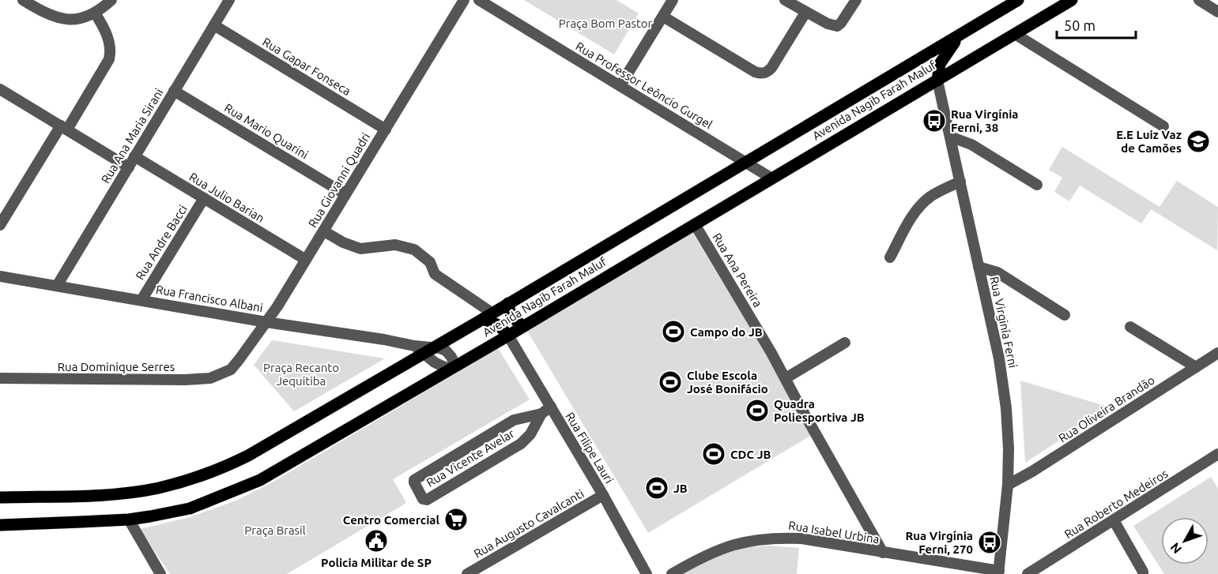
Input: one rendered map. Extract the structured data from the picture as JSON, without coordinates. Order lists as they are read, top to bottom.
{
  "streets": {
    "main road": ["Avenida Nagib Farah Maluf"],
    "street": [
      "Rua Gapar Fonseca",
      "Rua Professor Leôncio Gurgel",
      "Rua Mario Quarini",
      "Rua Ana Maria Sirani",
      "Rua Giovanni Quadri",
      "Rua Julio Barian",
      "Rua Andre Bacci",
      "Rua Ana Pereira",
      "Rua Francisco Albani",
      "Rua Virginía Ferni",
      "Rua Dominique Serres",
      "Rua Oliveira Brandão",
      "Rua Filipe Lauri",
      "Rua Vicente Avelar",
      "Rua Roberto Medeiros",
      "Rua Augusto Cavalcanti",
      "Rua Isabel Urbina"
    ]
  },
  "crossings": [
    ["Rua Gapar Fonseca", "Rua Ana Maria Sirani"],
    ["Rua Gapar Fonseca", "Rua Giovanni Quadri"],
    ["Rua Professor Leôncio Gurgel", "Avenida Nagib Farah Maluf"],
    ["Avenida Nagib Farah Maluf", "Rua Ana Pereira"],
    ["Avenida Nagib Farah Maluf", "Rua Francisco Albani"],
    ["Avenida Nagib Farah Maluf", "Rua Virginía Ferni"],
    ["Avenida Nagib Farah Maluf", "Rua Filipe Lauri"],
    ["Rua Mario Quarini", "Rua Ana Maria Sirani"],
    ["Rua Mario Quarini", "Rua Giovanni Quadri"],
    ["Rua Ana Maria Sirani", "Rua Julio Barian"],
    ["Rua Ana Maria Sirani", "Rua Francisco Albani"],
    ["Rua Giovanni Quadri", "Rua Julio Barian"],
    ["Rua Giovanni Quadri", "Rua Francisco Albani"],
    ["Rua Giovanni Quadri", "Rua Dominique Serres"],
    ["Rua Julio Barian", "Rua Andre Bacci"],
    ["Rua Andre Bacci", "Rua Francisco Albani"],
    ["Rua Ana Pereira", "Rua Isabel Urbina"],
    ["Rua Virginía Ferni", "Rua Oliveira Brandão"],
    ["Rua Virginía Ferni", "Rua Isabel Urbina"],
    ["Rua Filipe Lauri", "Rua Vicente Avelar"],
    ["Rua Filipe Lauri", "Rua Augusto Cavalcanti"]
  ],
  "parks": ["Praça Bom Pastor", "Praça Recanto Jequitiba", "Praça Brasil"],
  "places": {
    "bus stop": ["Rua Virgínia Ferni, 38", "Rua Virgínia Ferni, 270"],
    "school or university": ["E.E Luiz Vaz de Camões"],
    "sports": [
      "Campo do JB",
      "Clube Escola José Bonifácio",
      "Quadra Poliesportiva JB",
      "CDC JB",
      "JB"
    ],
    "supermarket": ["Centro Comercial"],
    "public building": ["Policia Militar de SP"]
  },
  "scale_bar": "50 m",
  "north": "bottom left"
}
